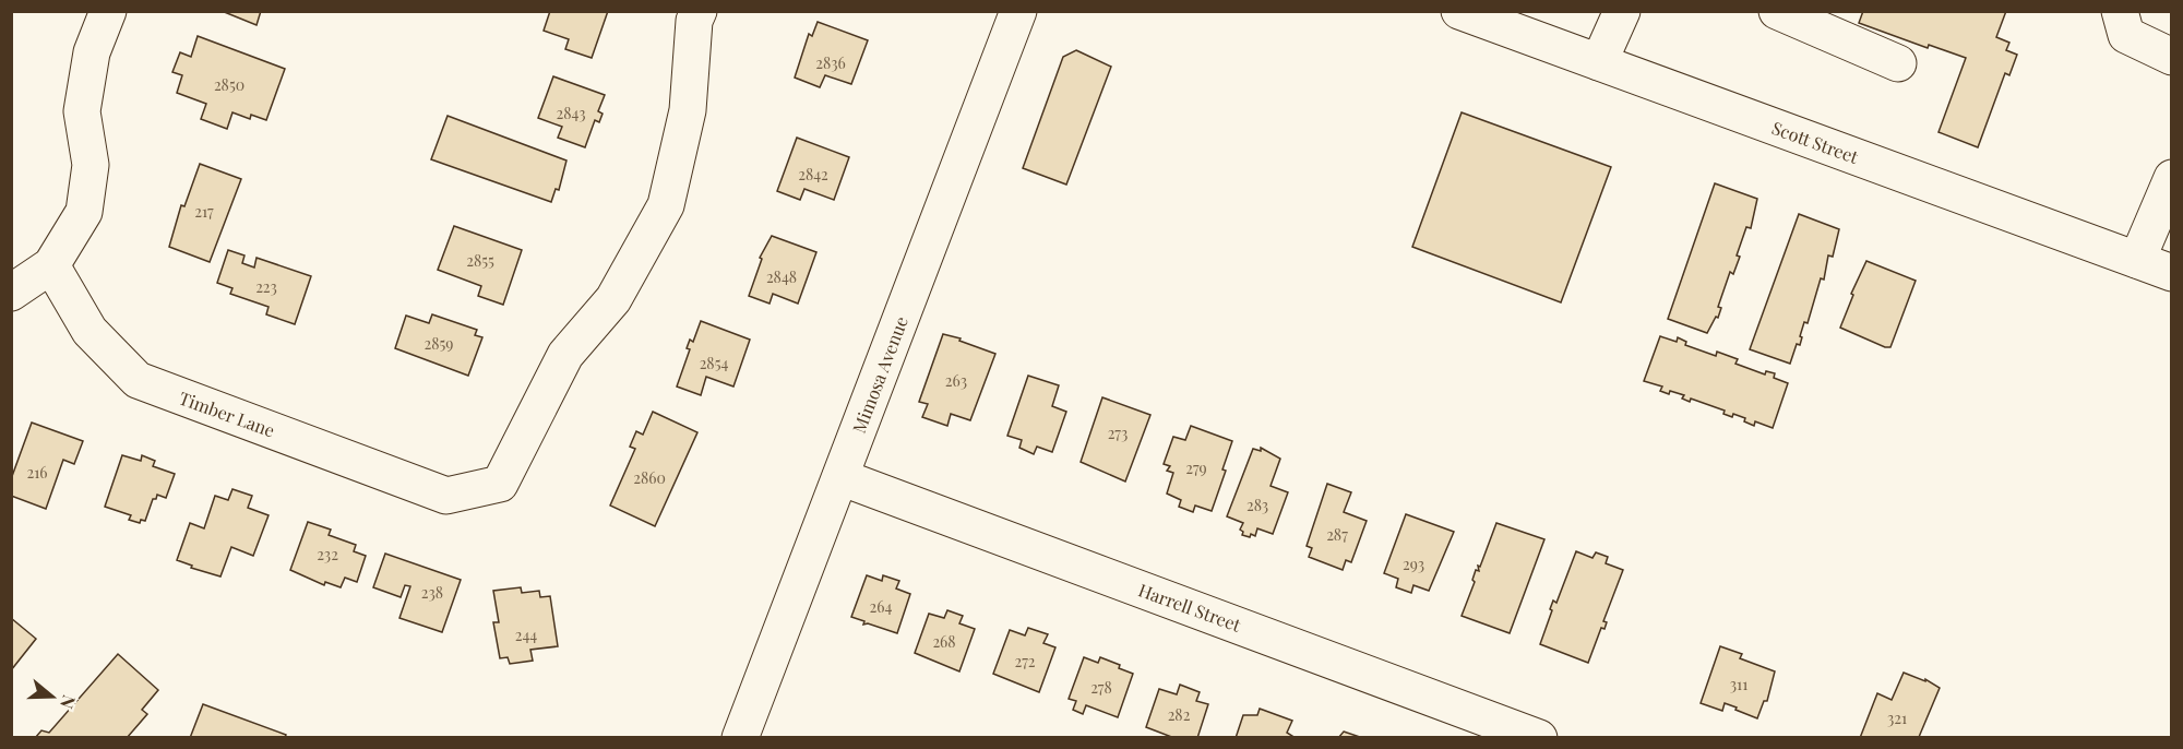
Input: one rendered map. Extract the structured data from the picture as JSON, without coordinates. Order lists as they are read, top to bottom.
{
  "streets": {
    "street": [
      "Scott Street",
      "Mimosa Avenue",
      "Timber Lane",
      "Harrell Street"
    ]
  },
  "crossings": [
    ["Mimosa Avenue", "Harrell Street"]
  ],
  "house_numbers": [
    "2836",
    "2850",
    "2843",
    "2842",
    "217",
    "2855",
    "2848",
    "223",
    "2859",
    "2854",
    "263",
    "273",
    "279",
    "216",
    "2860",
    "283",
    "287",
    "232",
    "293",
    "238",
    "264",
    "244",
    "268",
    "272",
    "311",
    "278",
    "282",
    "321"
  ],
  "north": "right"
}
